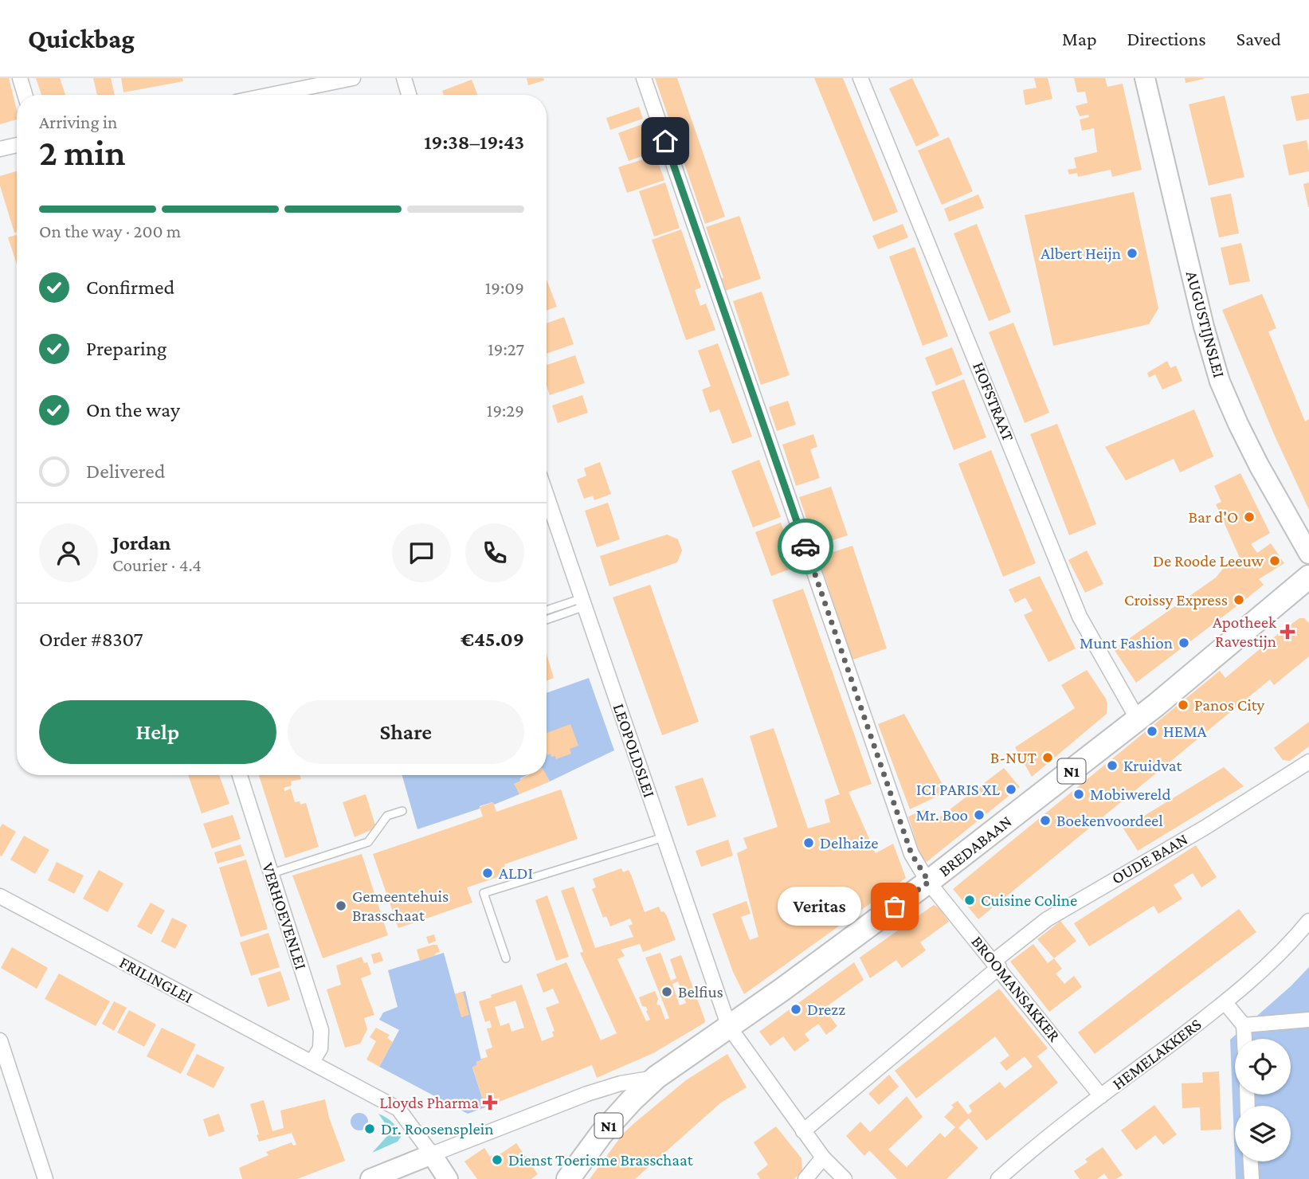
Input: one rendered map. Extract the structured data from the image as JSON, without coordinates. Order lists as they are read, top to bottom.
{
  "streets": {
    "main road": ["N1", "BREDABAAN"],
    "street": [
      "AUGUSTIJNSLEI",
      "HOFSTRAAT",
      "LEOPOLDSLEI",
      "OUDE BAAN",
      "VERHOEVENLEI",
      "FRILINGLEI",
      "BROOMANSAKKER",
      "HEMELAKKERS"
    ]
  },
  "crossings": [
    ["HOFSTRAAT", "BREDABAAN"],
    ["LEOPOLDSLEI", "BREDABAAN"],
    ["BREDABAAN", "BROOMANSAKKER"],
    ["OUDE BAAN", "BROOMANSAKKER"],
    ["VERHOEVENLEI", "FRILINGLEI"],
    ["BROOMANSAKKER", "HEMELAKKERS"]
  ],
  "places": {
    "other": [
      "Albert Heijn",
      "Bar d'O",
      "De Roode Leeuw",
      "Croissy Express",
      "Munt Fashion",
      "Panos City",
      "HEMA",
      "B-NUT",
      "Kruidvat",
      "ICI PARIS XL",
      "Mobiwereld",
      "Mr. Boo",
      "Boekenvoordeel",
      "Delhaize",
      "ALDI",
      "Cuisine Coline",
      "Gemeentehuis Brasschaat",
      "Veritas",
      "Belfius",
      "Drezz",
      "Dr. Roosensplein",
      "Dienst Toerisme Brasschaat"
    ],
    "health": ["Apotheek Ravestijn", "Lloyds Pharma"]
  },
  "page": {
    "header": "Quickbag",
    "nav": ["Map", "Directions", "Saved"],
    "heading": ["2 min", "Arriving in", "19:38–19:43"],
    "panel": [
      "Jordan",
      "Courier · 4.4",
      "Order #8307",
      "€45.09"
    ],
    "bar": "On the way · 200 m",
    "list": [
      ["Confirmed", "19:09"],
      ["Preparing", "19:27"],
      ["On the way", "19:29"],
      "Delivered"
    ],
    "buttons": ["Help", "Share"],
    "bubble": "Veritas"
  }
}
